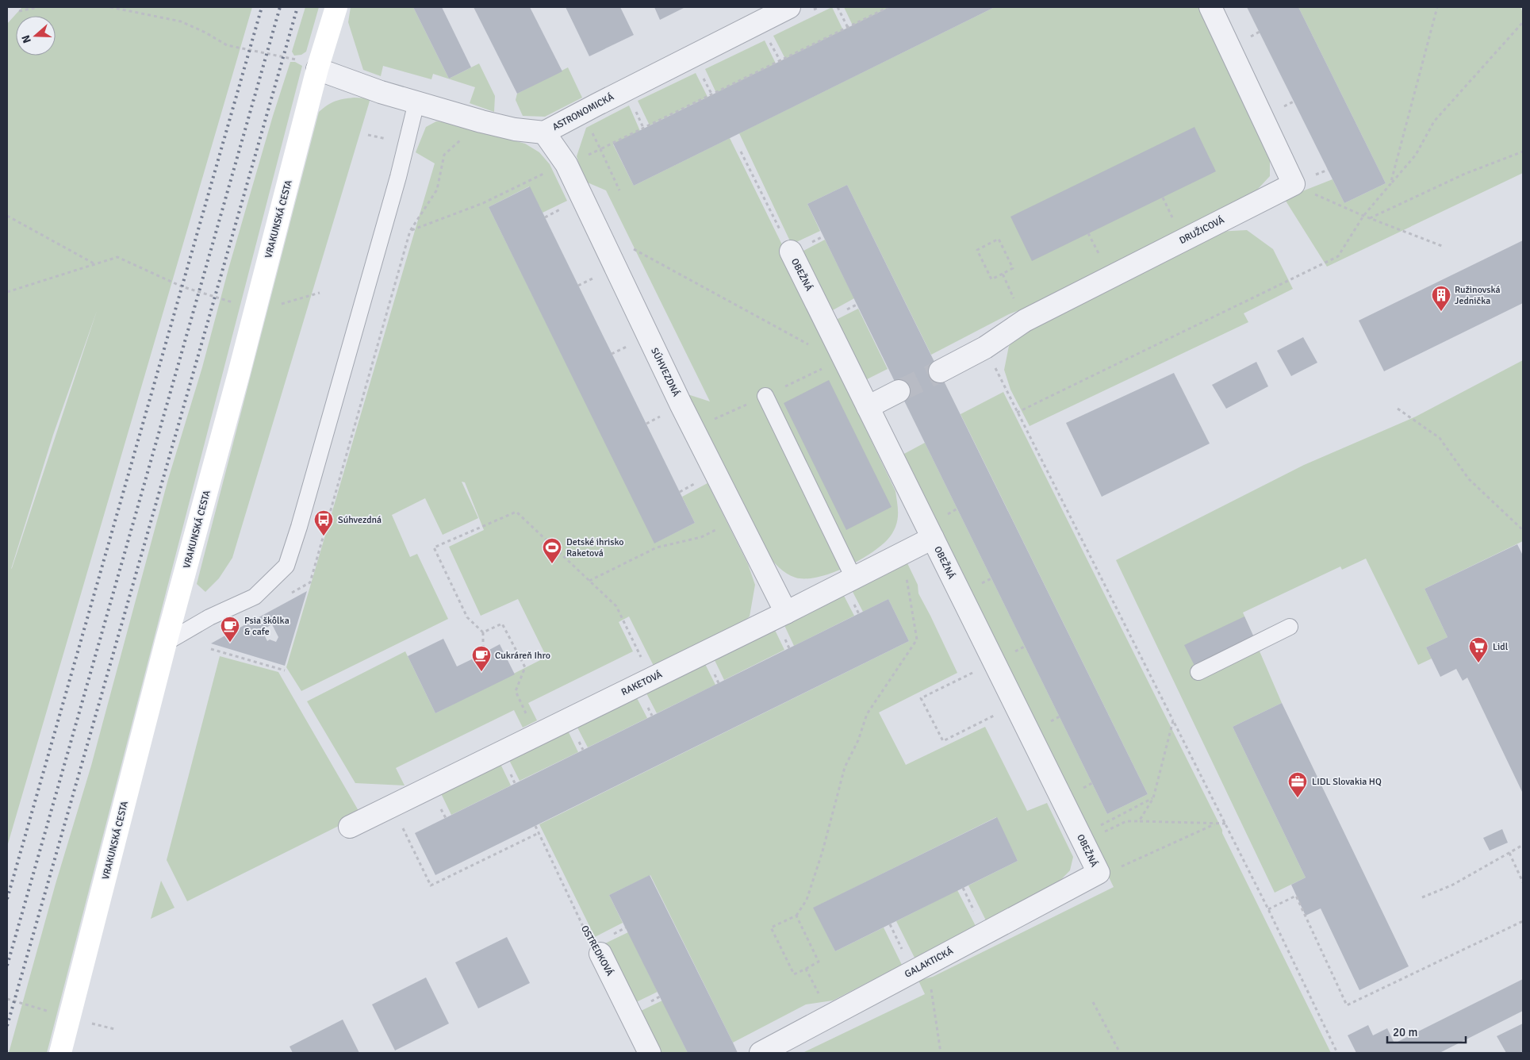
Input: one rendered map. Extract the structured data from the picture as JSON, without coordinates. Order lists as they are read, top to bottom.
{
  "streets": {
    "main road": ["VRAKUNSKÁ CESTA"],
    "street": [
      "ASTRONOMICKÁ",
      "DRUŽICOVÁ",
      "OBEŽNÁ",
      "SÚHVEZDNÁ",
      "RAKETOVÁ",
      "OSTREDKOVÁ",
      "GALAKTICKÁ"
    ]
  },
  "crossings": [
    ["ASTRONOMICKÁ", "VRAKUNSKÁ CESTA"],
    ["ASTRONOMICKÁ", "SÚHVEZDNÁ"],
    ["OBEŽNÁ", "RAKETOVÁ"],
    ["OBEŽNÁ", "GALAKTICKÁ"],
    ["SÚHVEZDNÁ", "RAKETOVÁ"]
  ],
  "places": {
    "building": ["Ružinovská Jednička"],
    "bus stop": ["Súhvezdná"],
    "sports": ["Detské ihrisko Raketová"],
    "cafe": ["Psia škôlka & cafe", "Cukráreň Ihro"],
    "supermarket": ["Lidl"],
    "office": ["LIDL Slovakia HQ"]
  },
  "scale_bar": "20 m",
  "north": "left"
}
